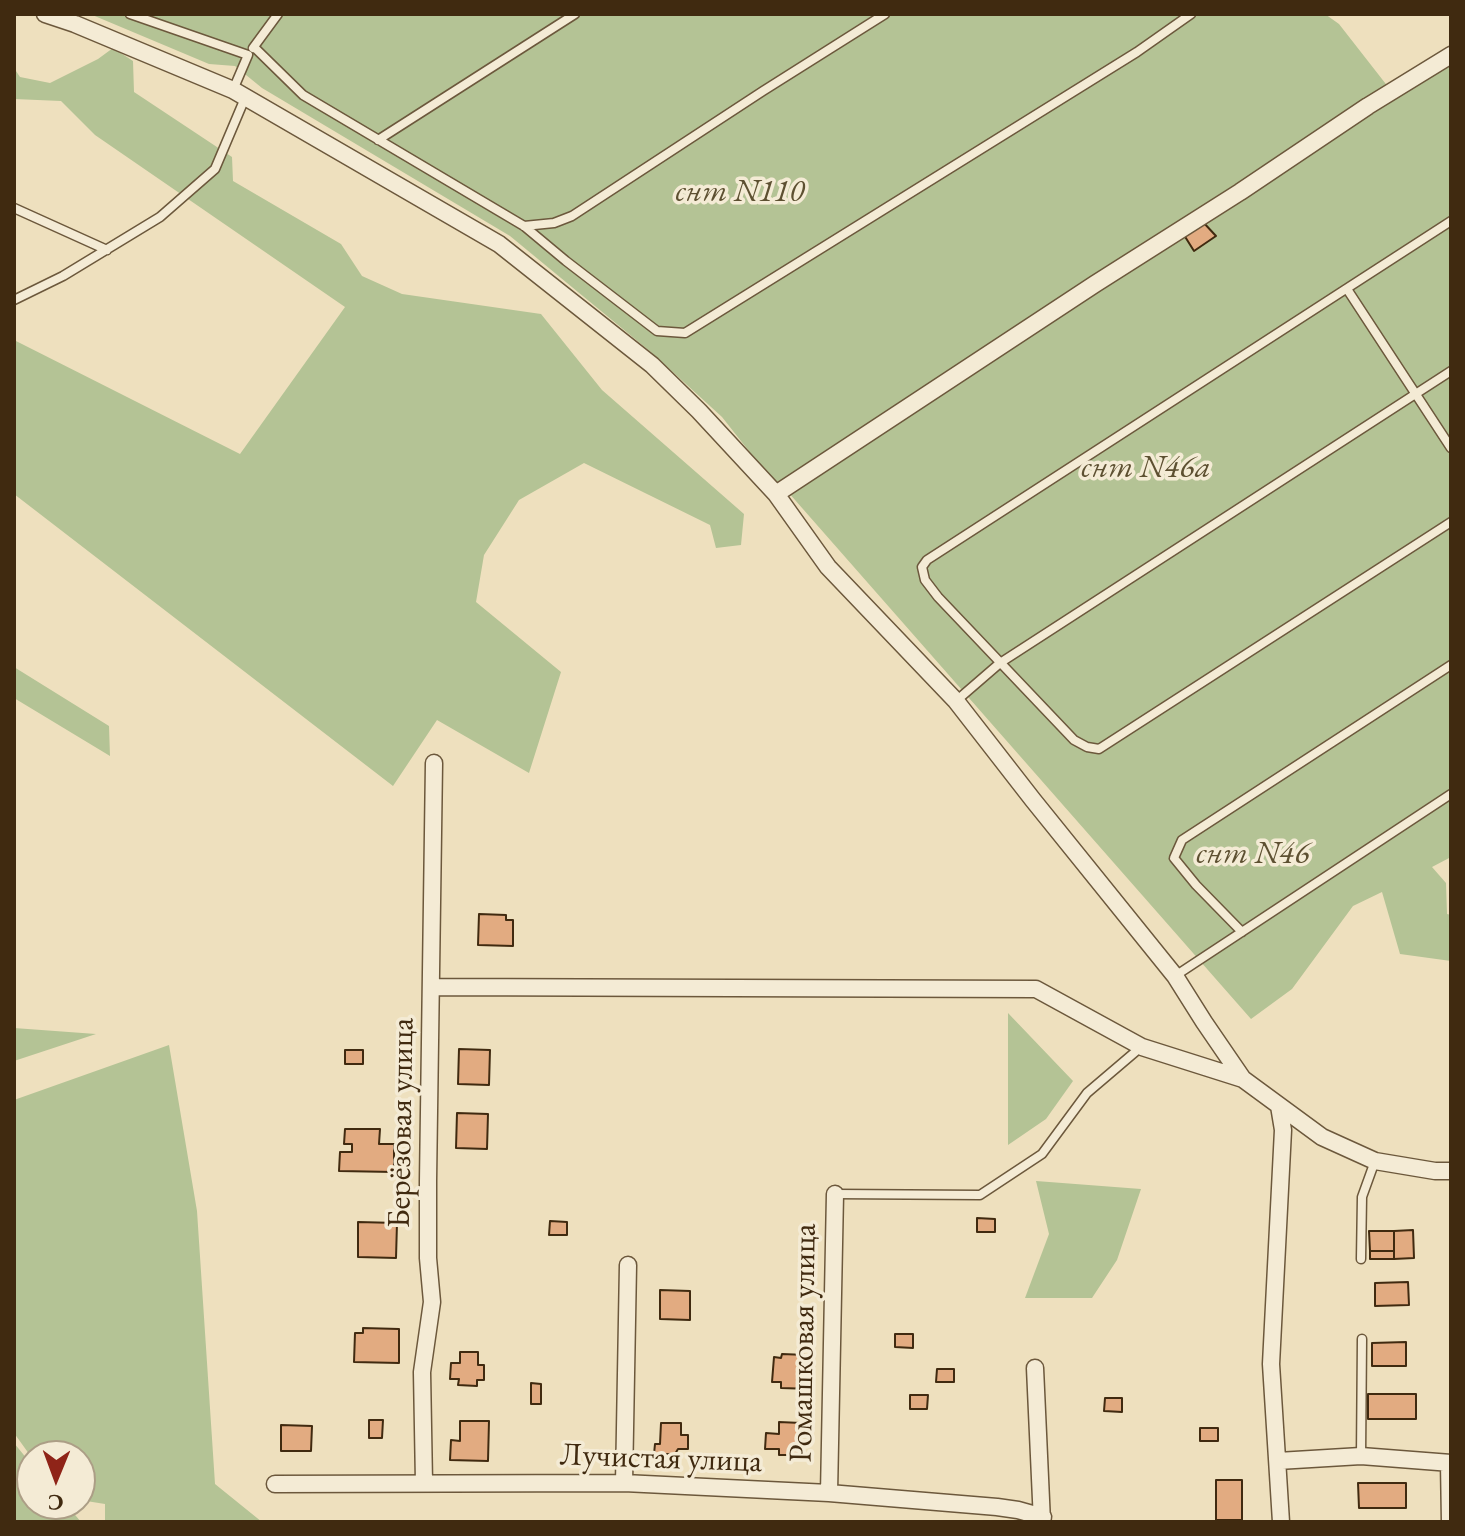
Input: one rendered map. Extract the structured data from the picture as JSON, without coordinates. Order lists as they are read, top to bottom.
{
  "streets": {
    "street": ["Берёзовая улица", "Ромашковая улица", "Лучистая улица"]
  },
  "crossings": [
    ["Берёзовая улица", "Лучистая улица"],
    ["Ромашковая улица", "Лучистая улица"]
  ],
  "parks": ["снт N110", "снт N46а", "снт N46"],
  "north": "bottom"
}
